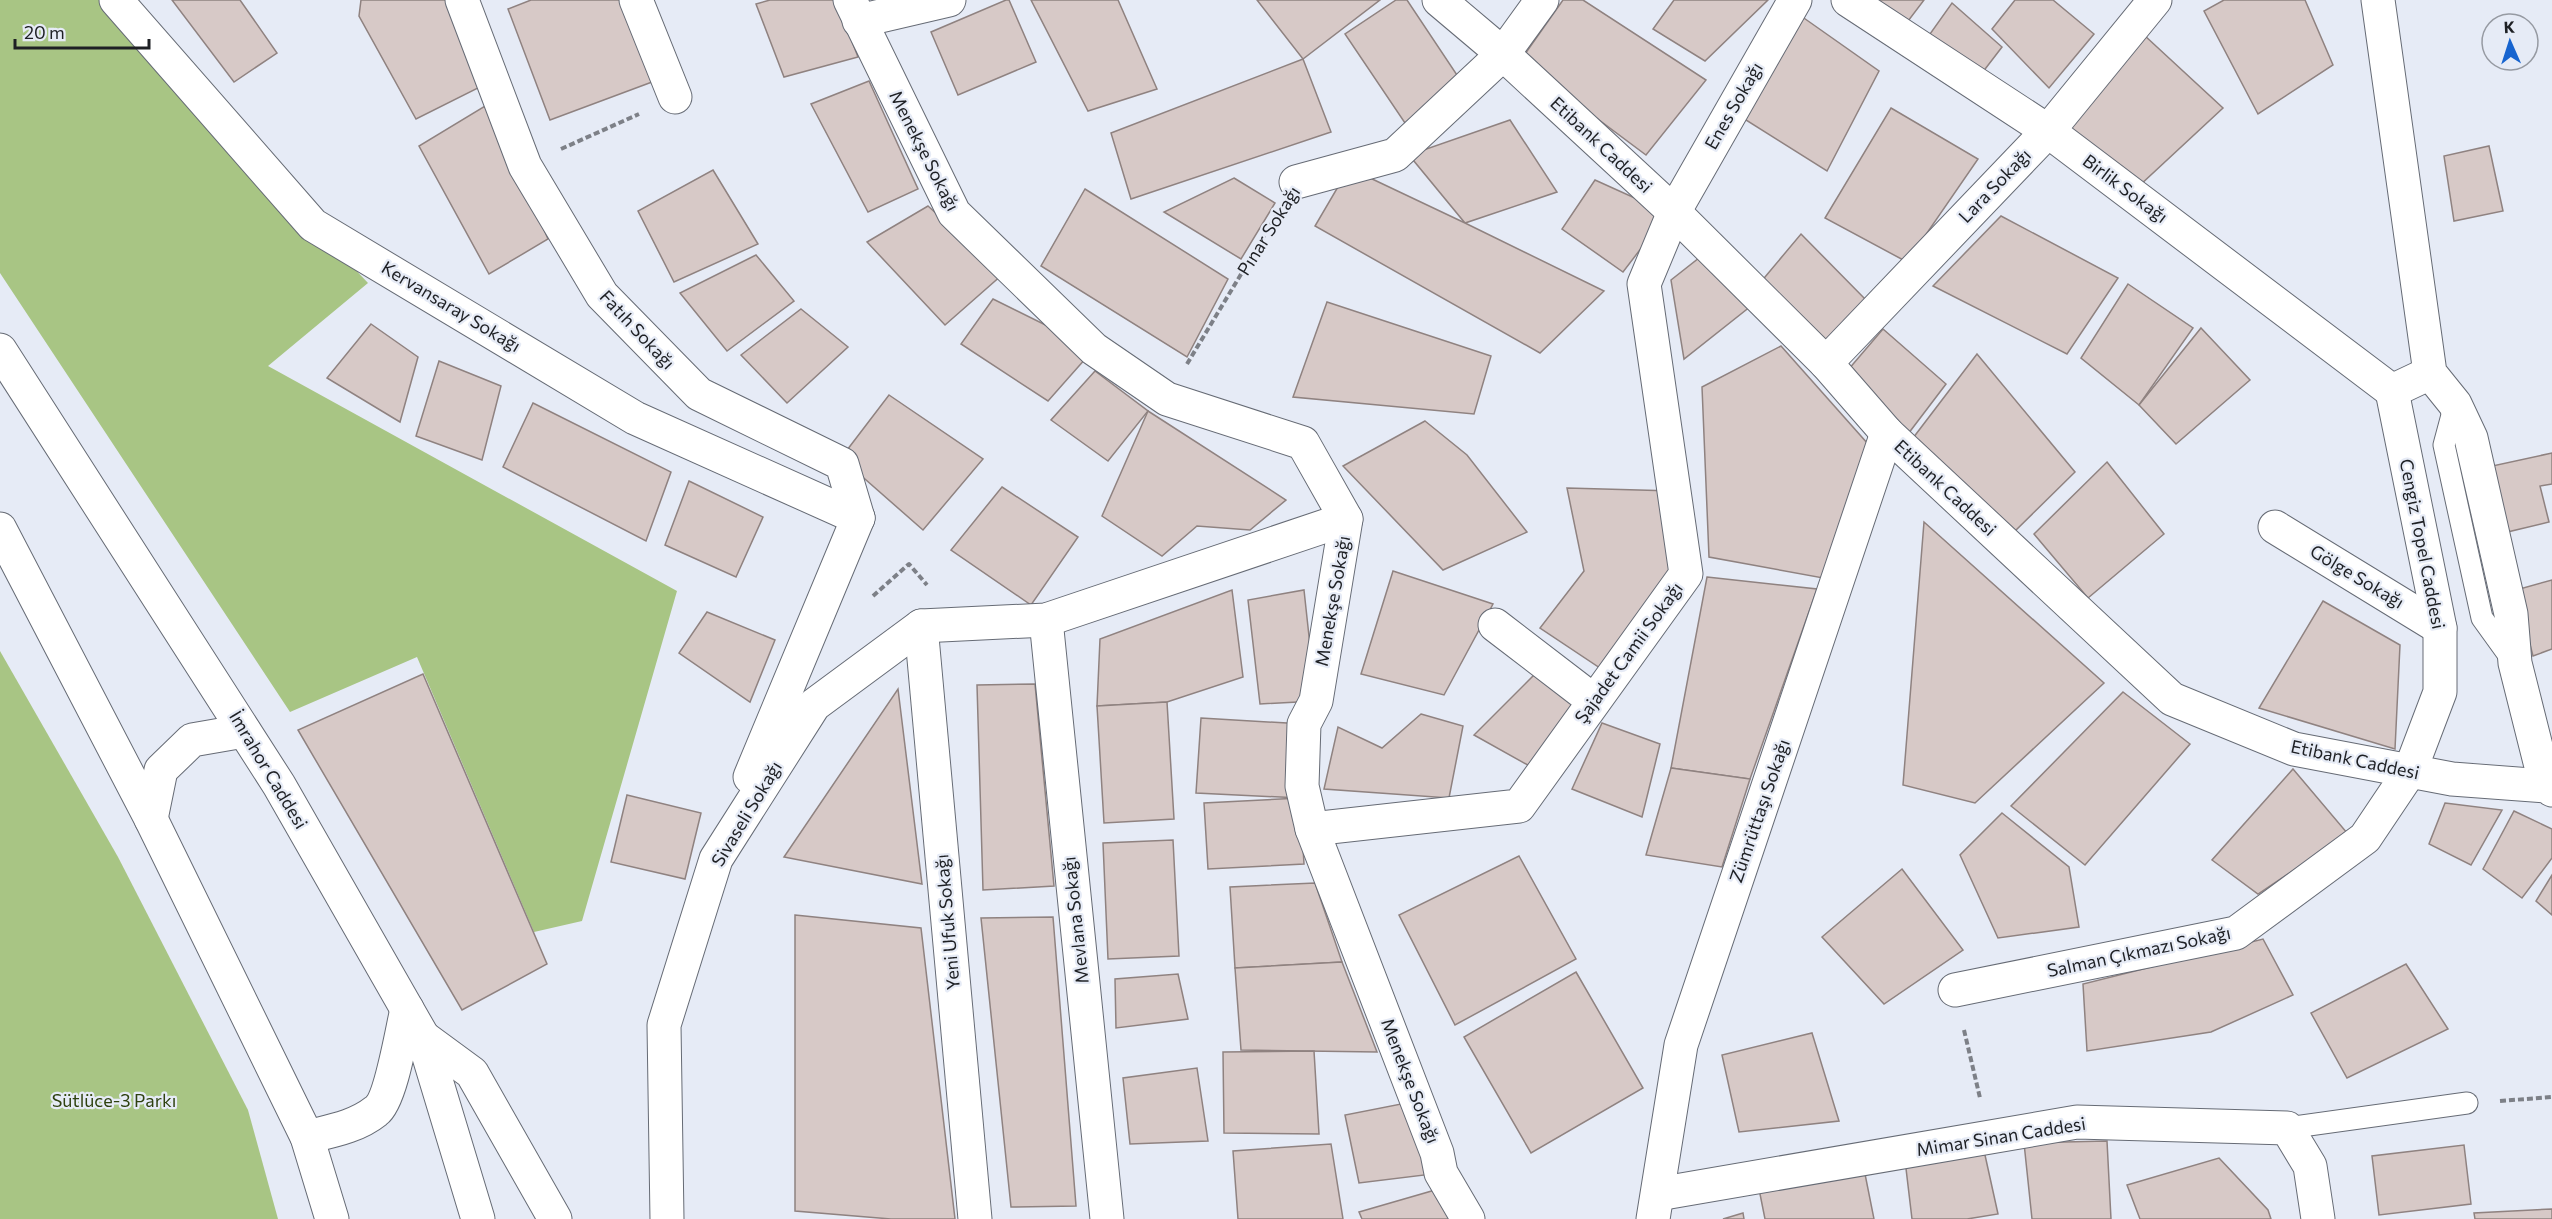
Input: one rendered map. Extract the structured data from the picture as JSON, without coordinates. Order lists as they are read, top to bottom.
{
  "streets": {
    "street": [
      "Enes Sokağı",
      "Etibank Caddesi",
      "Menekşe Sokağı",
      "Lara Sokağı",
      "Birlik Sokağı",
      "Pınar Sokağı",
      "Kervansaray Sokağı",
      "Fatıh Sokağı",
      "Cengiz Topel Caddesi",
      "Gölge Sokağı",
      "Şajadet Camii Sokağı",
      "İmrahor Caddesi",
      "Zümrüttaşı Sokağı",
      "Sivaseli Sokağı",
      "Mevlana Sokağı",
      "Yeni Ufuk Sokağı",
      "Salman Çıkmazı Sokağı",
      "Mimar Sinan Caddesi"
    ]
  },
  "crossings": [
    ["Enes Sokağı", "Etibank Caddesi"],
    ["Enes Sokağı", "Şajadet Camii Sokağı"],
    ["Etibank Caddesi", "Lara Sokağı"],
    ["Etibank Caddesi", "Pınar Sokağı"],
    ["Etibank Caddesi", "Cengiz Topel Caddesi"],
    ["Etibank Caddesi", "Şajadet Camii Sokağı"],
    ["Etibank Caddesi", "Zümrüttaşı Sokağı"],
    ["Etibank Caddesi", "Salman Çıkmazı Sokağı"],
    ["Menekşe Sokağı", "Pınar Sokağı"],
    ["Menekşe Sokağı", "Şajadet Camii Sokağı"],
    ["Lara Sokağı", "Birlik Sokağı"],
    ["Birlik Sokağı", "Cengiz Topel Caddesi"],
    ["Kervansaray Sokağı", "Fatıh Sokağı"],
    ["Cengiz Topel Caddesi", "Gölge Sokağı"],
    ["Cengiz Topel Caddesi", "Salman Çıkmazı Sokağı"],
    ["Zümrüttaşı Sokağı", "Mimar Sinan Caddesi"],
    ["Sivaseli Sokağı", "Yeni Ufuk Sokağı"]
  ],
  "parks": ["Sütlüce-3 Parkı"],
  "scale_bar": "20 m",
  "north": "top"
}
